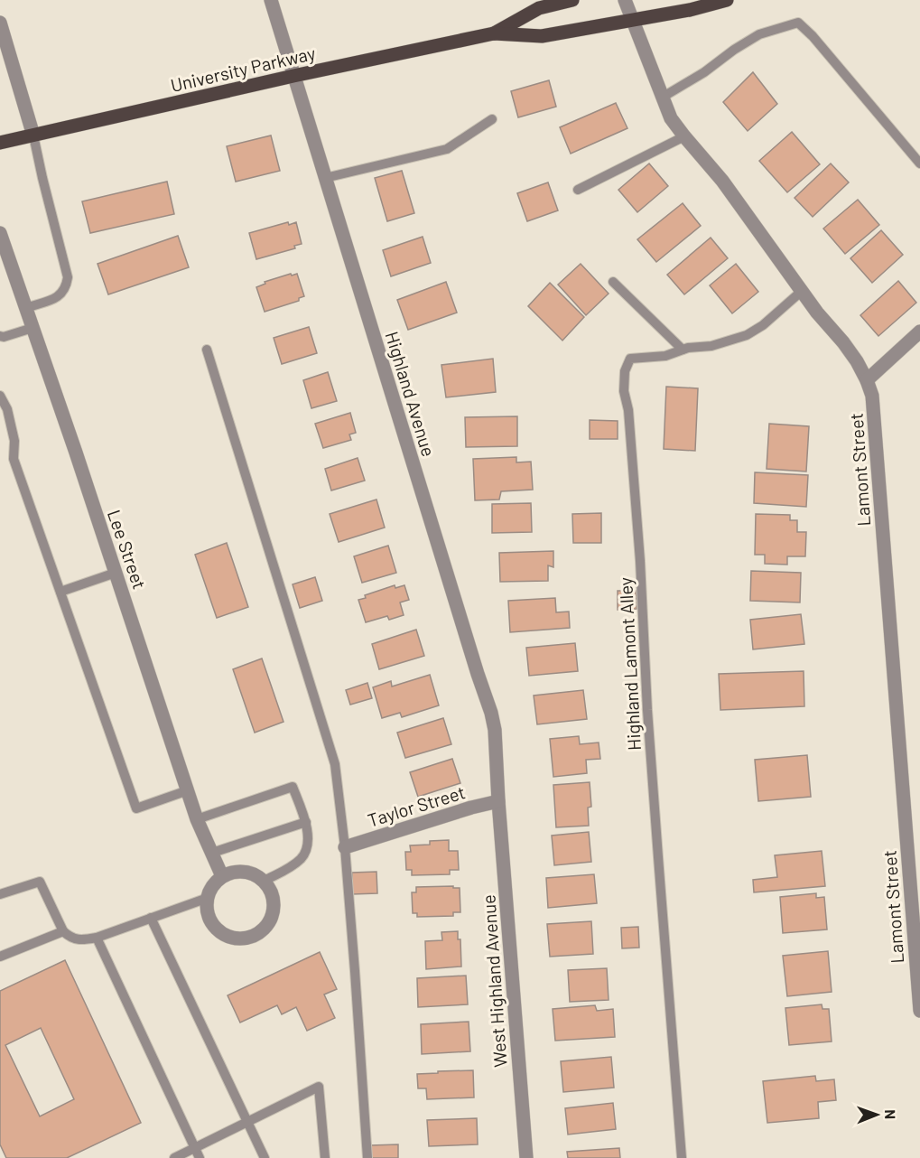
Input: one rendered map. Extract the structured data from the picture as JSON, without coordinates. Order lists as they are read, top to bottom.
{
  "streets": {
    "main road": ["University Parkway"],
    "street": [
      "Highland Avenue",
      "Lamont Street",
      "Lee Street",
      "Taylor Street",
      "West Highland Avenue"
    ],
    "lane": ["Highland Lamont Alley"]
  },
  "crossings": [
    ["University Parkway", "Highland Avenue"],
    ["University Parkway", "Lamont Street"],
    ["Highland Avenue", "Taylor Street"],
    ["Highland Avenue", "West Highland Avenue"],
    ["Lamont Street", "Highland Lamont Alley"],
    ["Taylor Street", "West Highland Avenue"]
  ],
  "north": "right"
}
